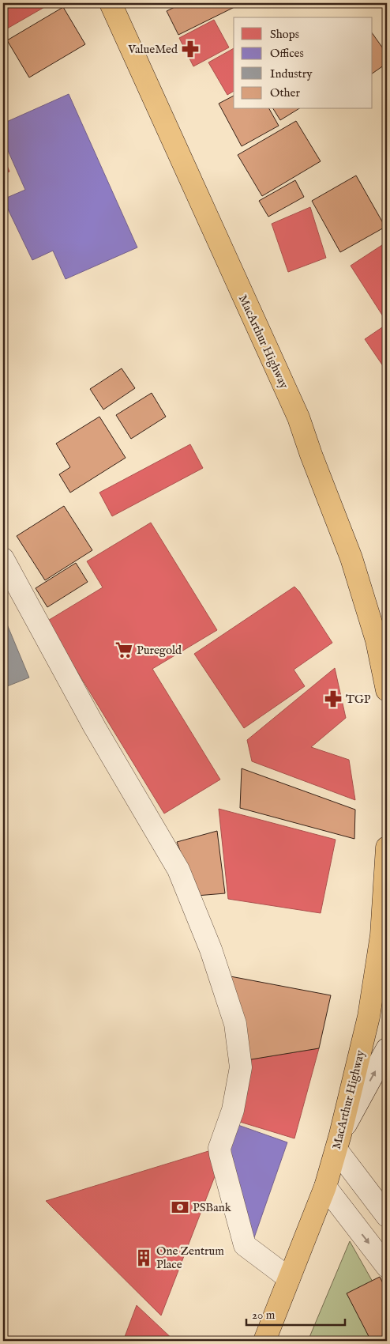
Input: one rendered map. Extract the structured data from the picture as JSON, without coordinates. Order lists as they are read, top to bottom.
{
  "streets": {
    "highway": ["MacArthur Highway"]
  },
  "places": {
    "pharmacy": ["ValueMed", "TGP"],
    "supermarket": ["Puregold"],
    "bank": ["PSBank"],
    "building": ["One Zentrum Place"]
  },
  "legend": [
    "Shops",
    "Offices",
    "Industry",
    "Other"
  ],
  "scale_bar": "20 m"
}
